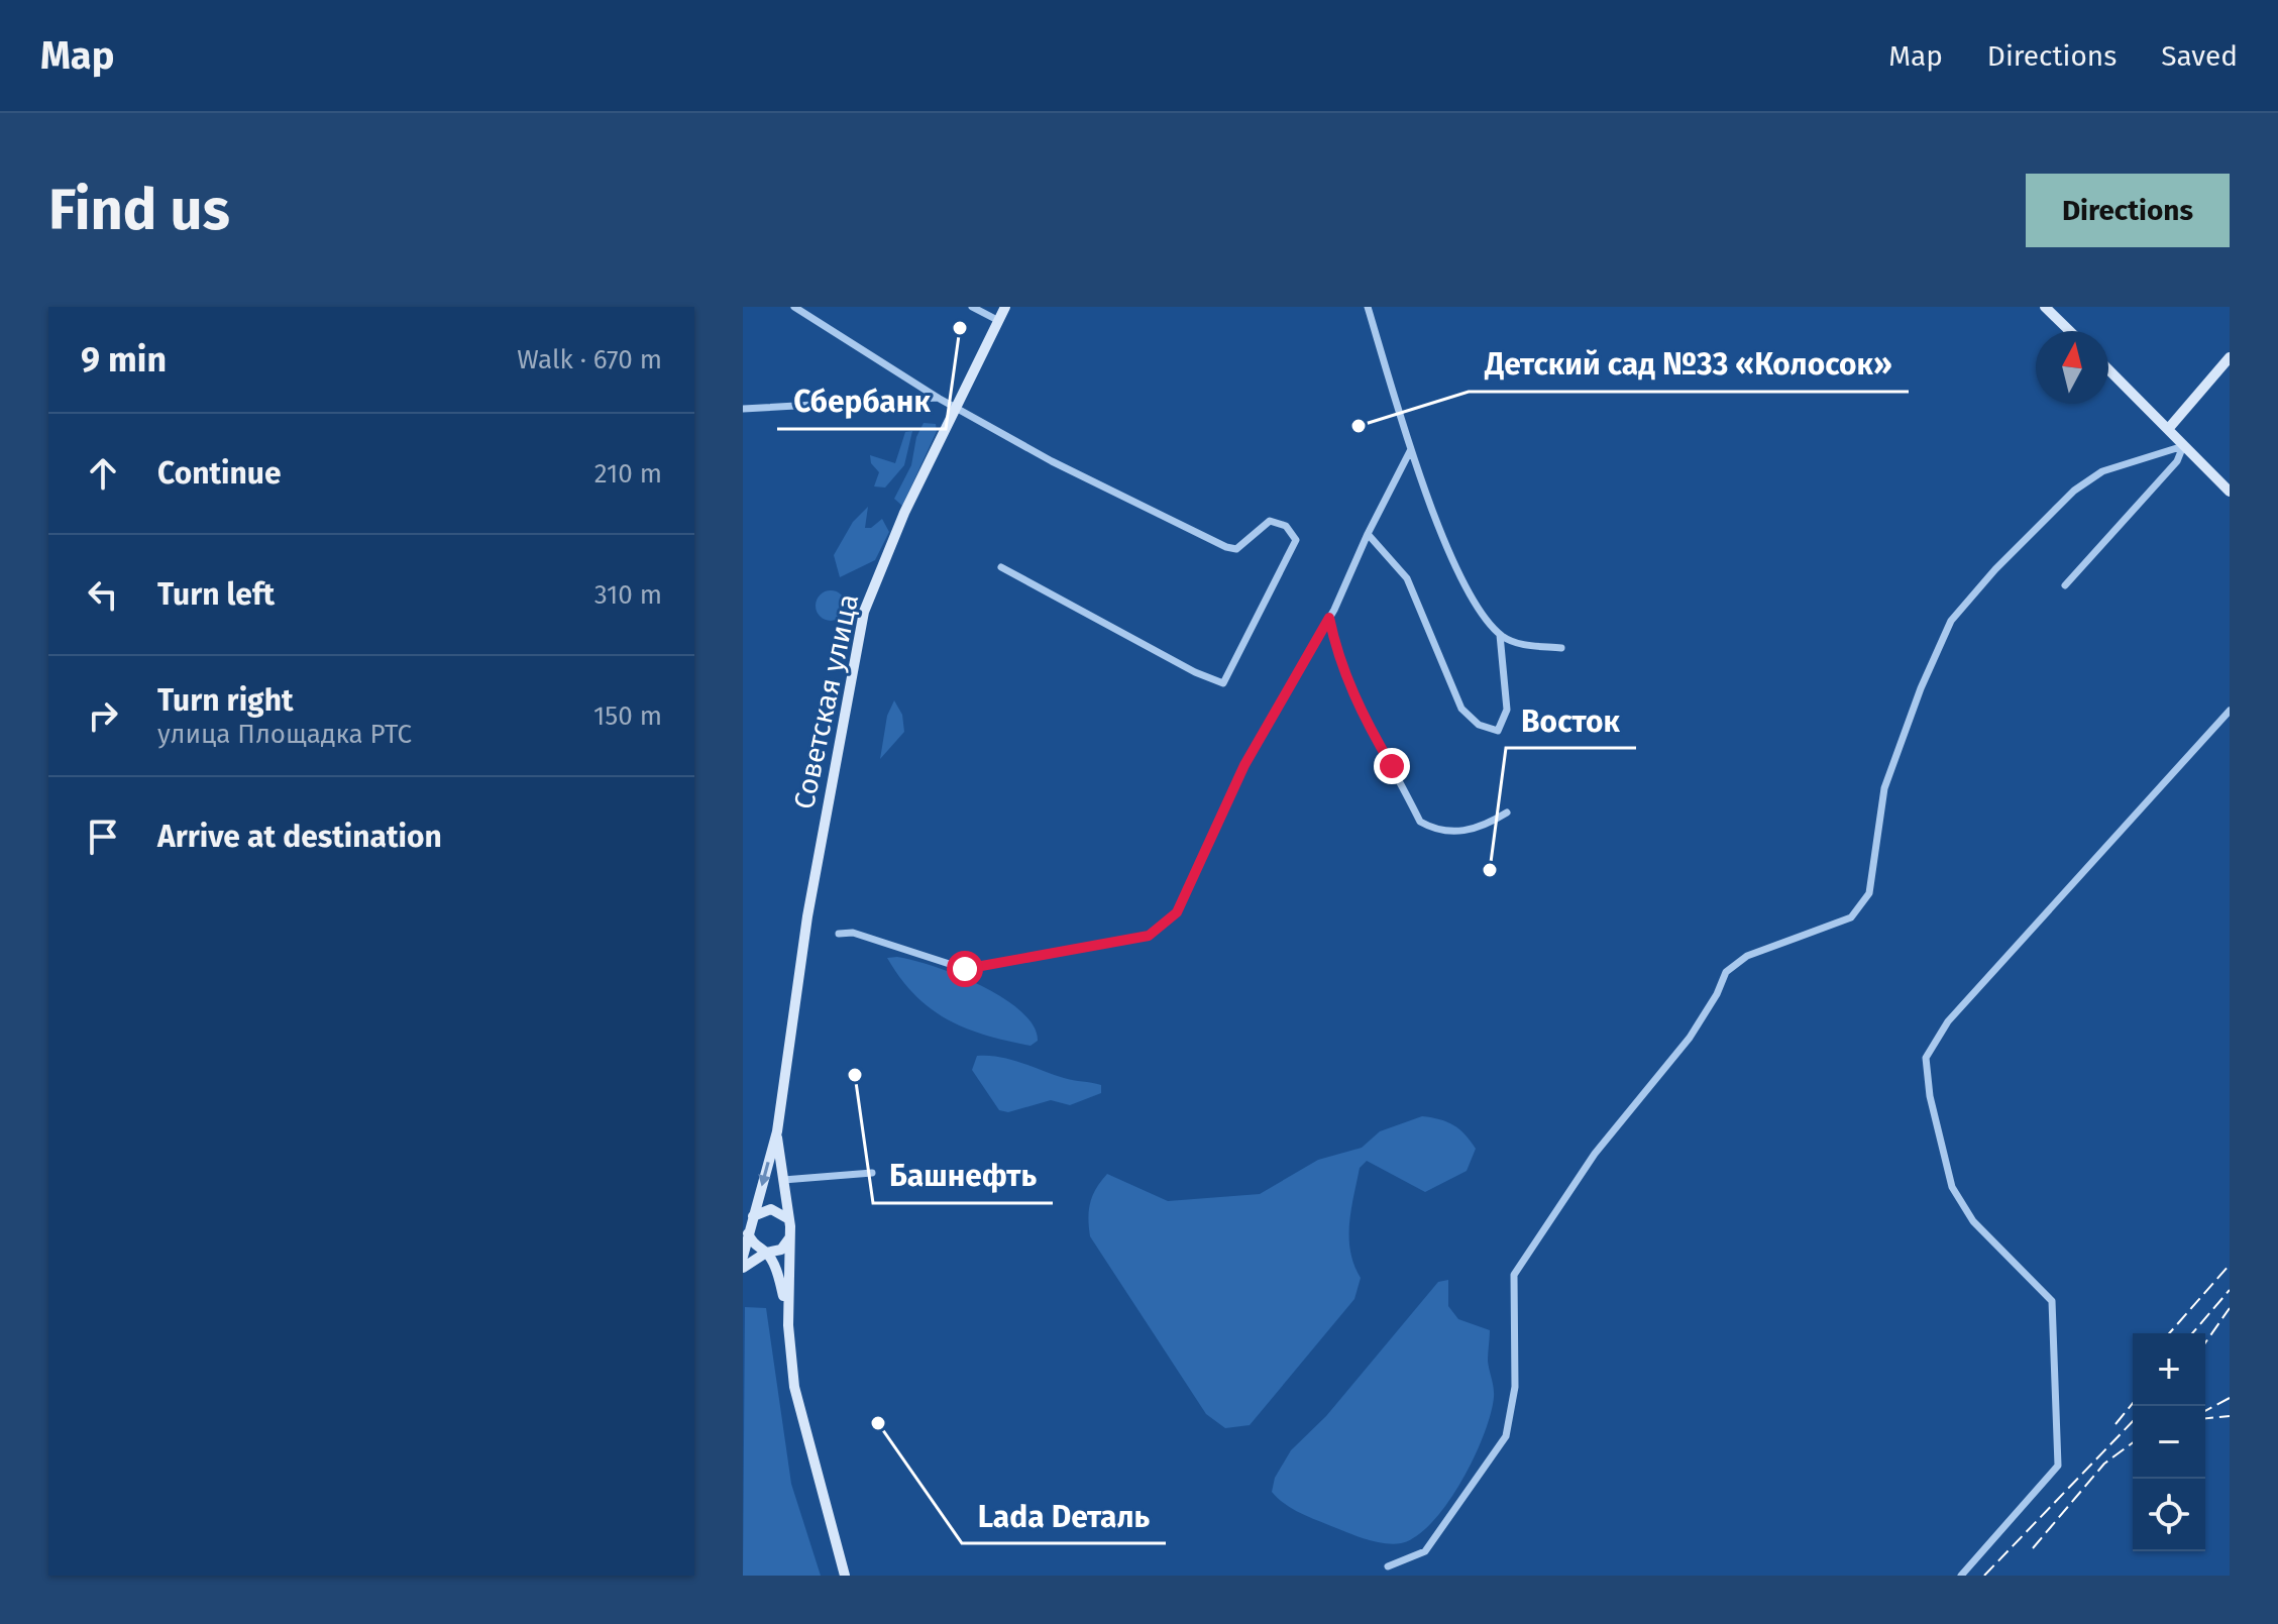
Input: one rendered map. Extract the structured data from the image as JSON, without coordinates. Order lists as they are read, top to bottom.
{
  "streets": {
    "main road": ["Советская улица"]
  },
  "places": [
    "Сбербанк",
    "Детский сад №33 «Колосок»",
    "Восток",
    "Башнефть",
    "Lada Dеталь"
  ],
  "north": "top",
  "page": {
    "header": "Map",
    "nav": ["Map", "Directions", "Saved"],
    "buttons": "Directions",
    "title": "Find us",
    "heading": ["9 min", "Walk · 670 m"],
    "list": [
      ["Continue", "210 m"],
      ["Turn left", "310 m"],
      ["Turn right", "улица Площадка РТС", "150 m"],
      "Arrive at destination"
    ],
    "map_buttons": ["+", "−"]
  }
}
